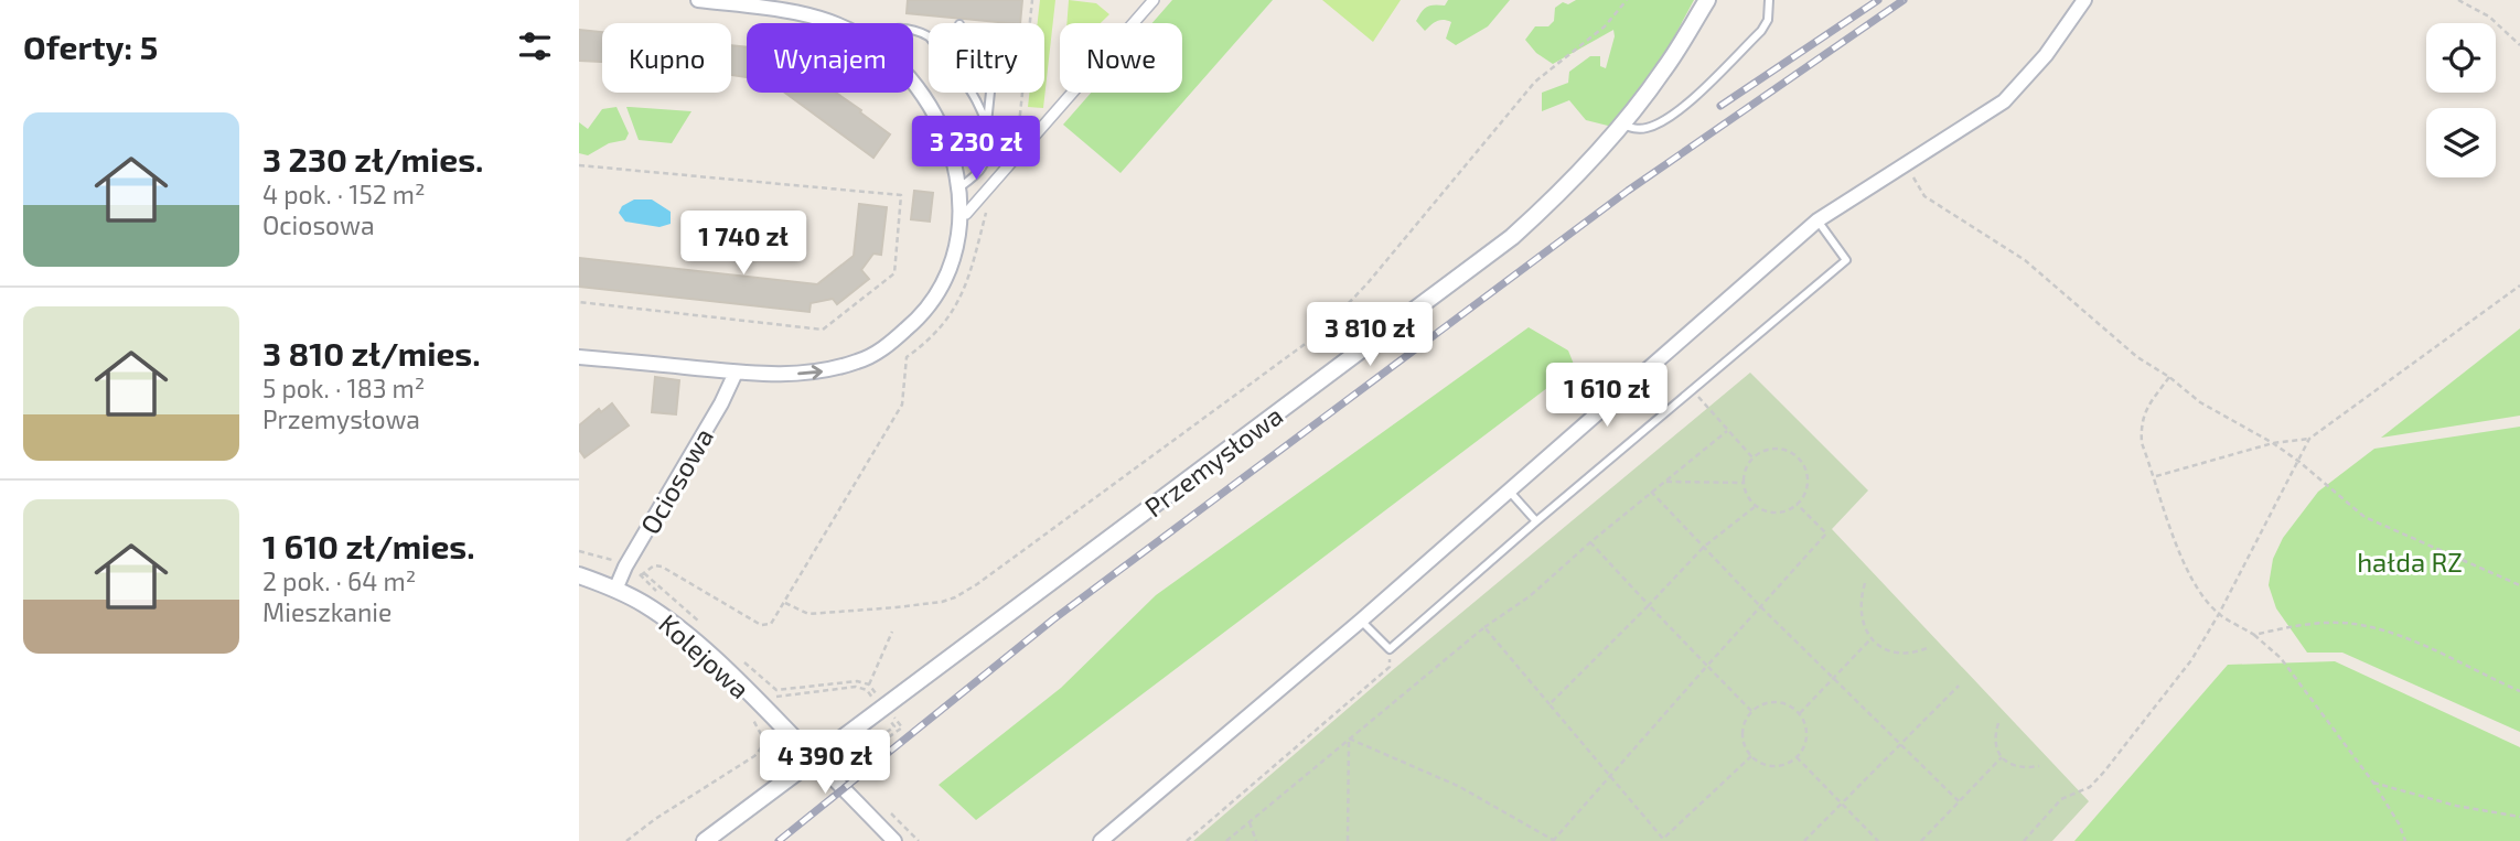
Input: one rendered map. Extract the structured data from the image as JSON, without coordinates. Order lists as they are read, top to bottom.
{
  "streets": {
    "street": ["Przemysłowa", "Ociosowa", "Kolejowa"]
  },
  "crossings": [
    ["Przemysłowa", "Kolejowa"],
    ["Ociosowa", "Kolejowa"]
  ],
  "parks": ["hałda RZ"],
  "page": {
    "heading": "Oferty: 5",
    "chip": [
      "Kupno",
      "Wynajem",
      "Filtry",
      "Nowe"
    ],
    "list": [
      {
        "name": "3 230 zł/mies.",
        "note": "4 pok. · 152 m² · Ociosowa"
      },
      {
        "name": "3 810 zł/mies.",
        "note": "5 pok. · 183 m² · Przemysłowa"
      },
      {
        "name": "1 610 zł/mies.",
        "note": "2 pok. · 64 m² · Mieszkanie"
      }
    ],
    "price": [
      "3 230 zł",
      "1 740 zł",
      "3 810 zł",
      "1 610 zł",
      "4 390 zł"
    ]
  }
}
